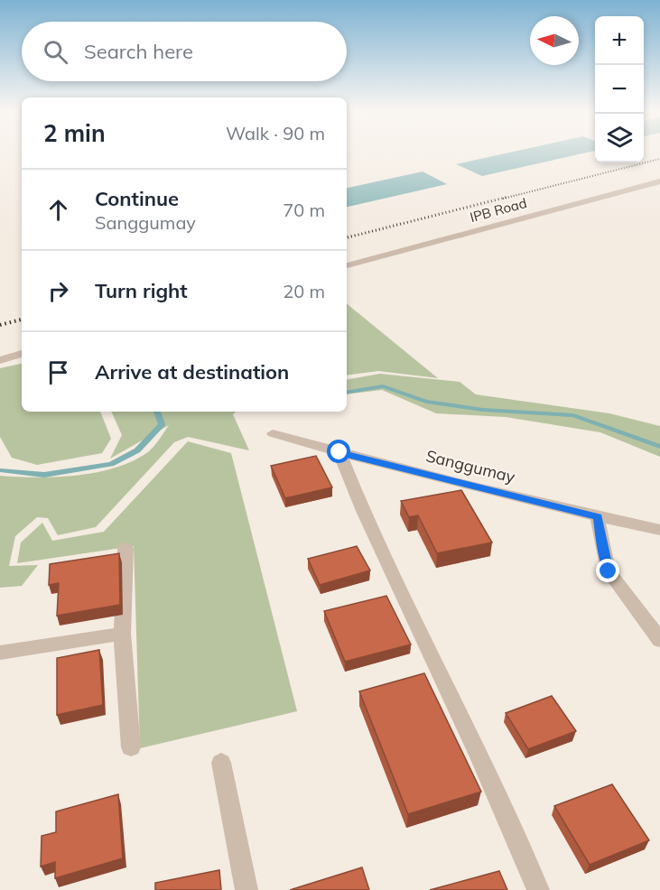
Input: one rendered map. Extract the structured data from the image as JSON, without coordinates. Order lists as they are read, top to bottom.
{
  "streets": {
    "street": ["IPB Road", "Sanggumay"]
  },
  "north": "left",
  "page": {
    "map_buttons": ["+", "−"],
    "search": "Search here",
    "heading": ["2 min", "Walk · 90 m"],
    "list": [
      ["Continue", "Sanggumay", "70 m"],
      ["Turn right", "20 m"],
      "Arrive at destination"
    ]
  }
}
